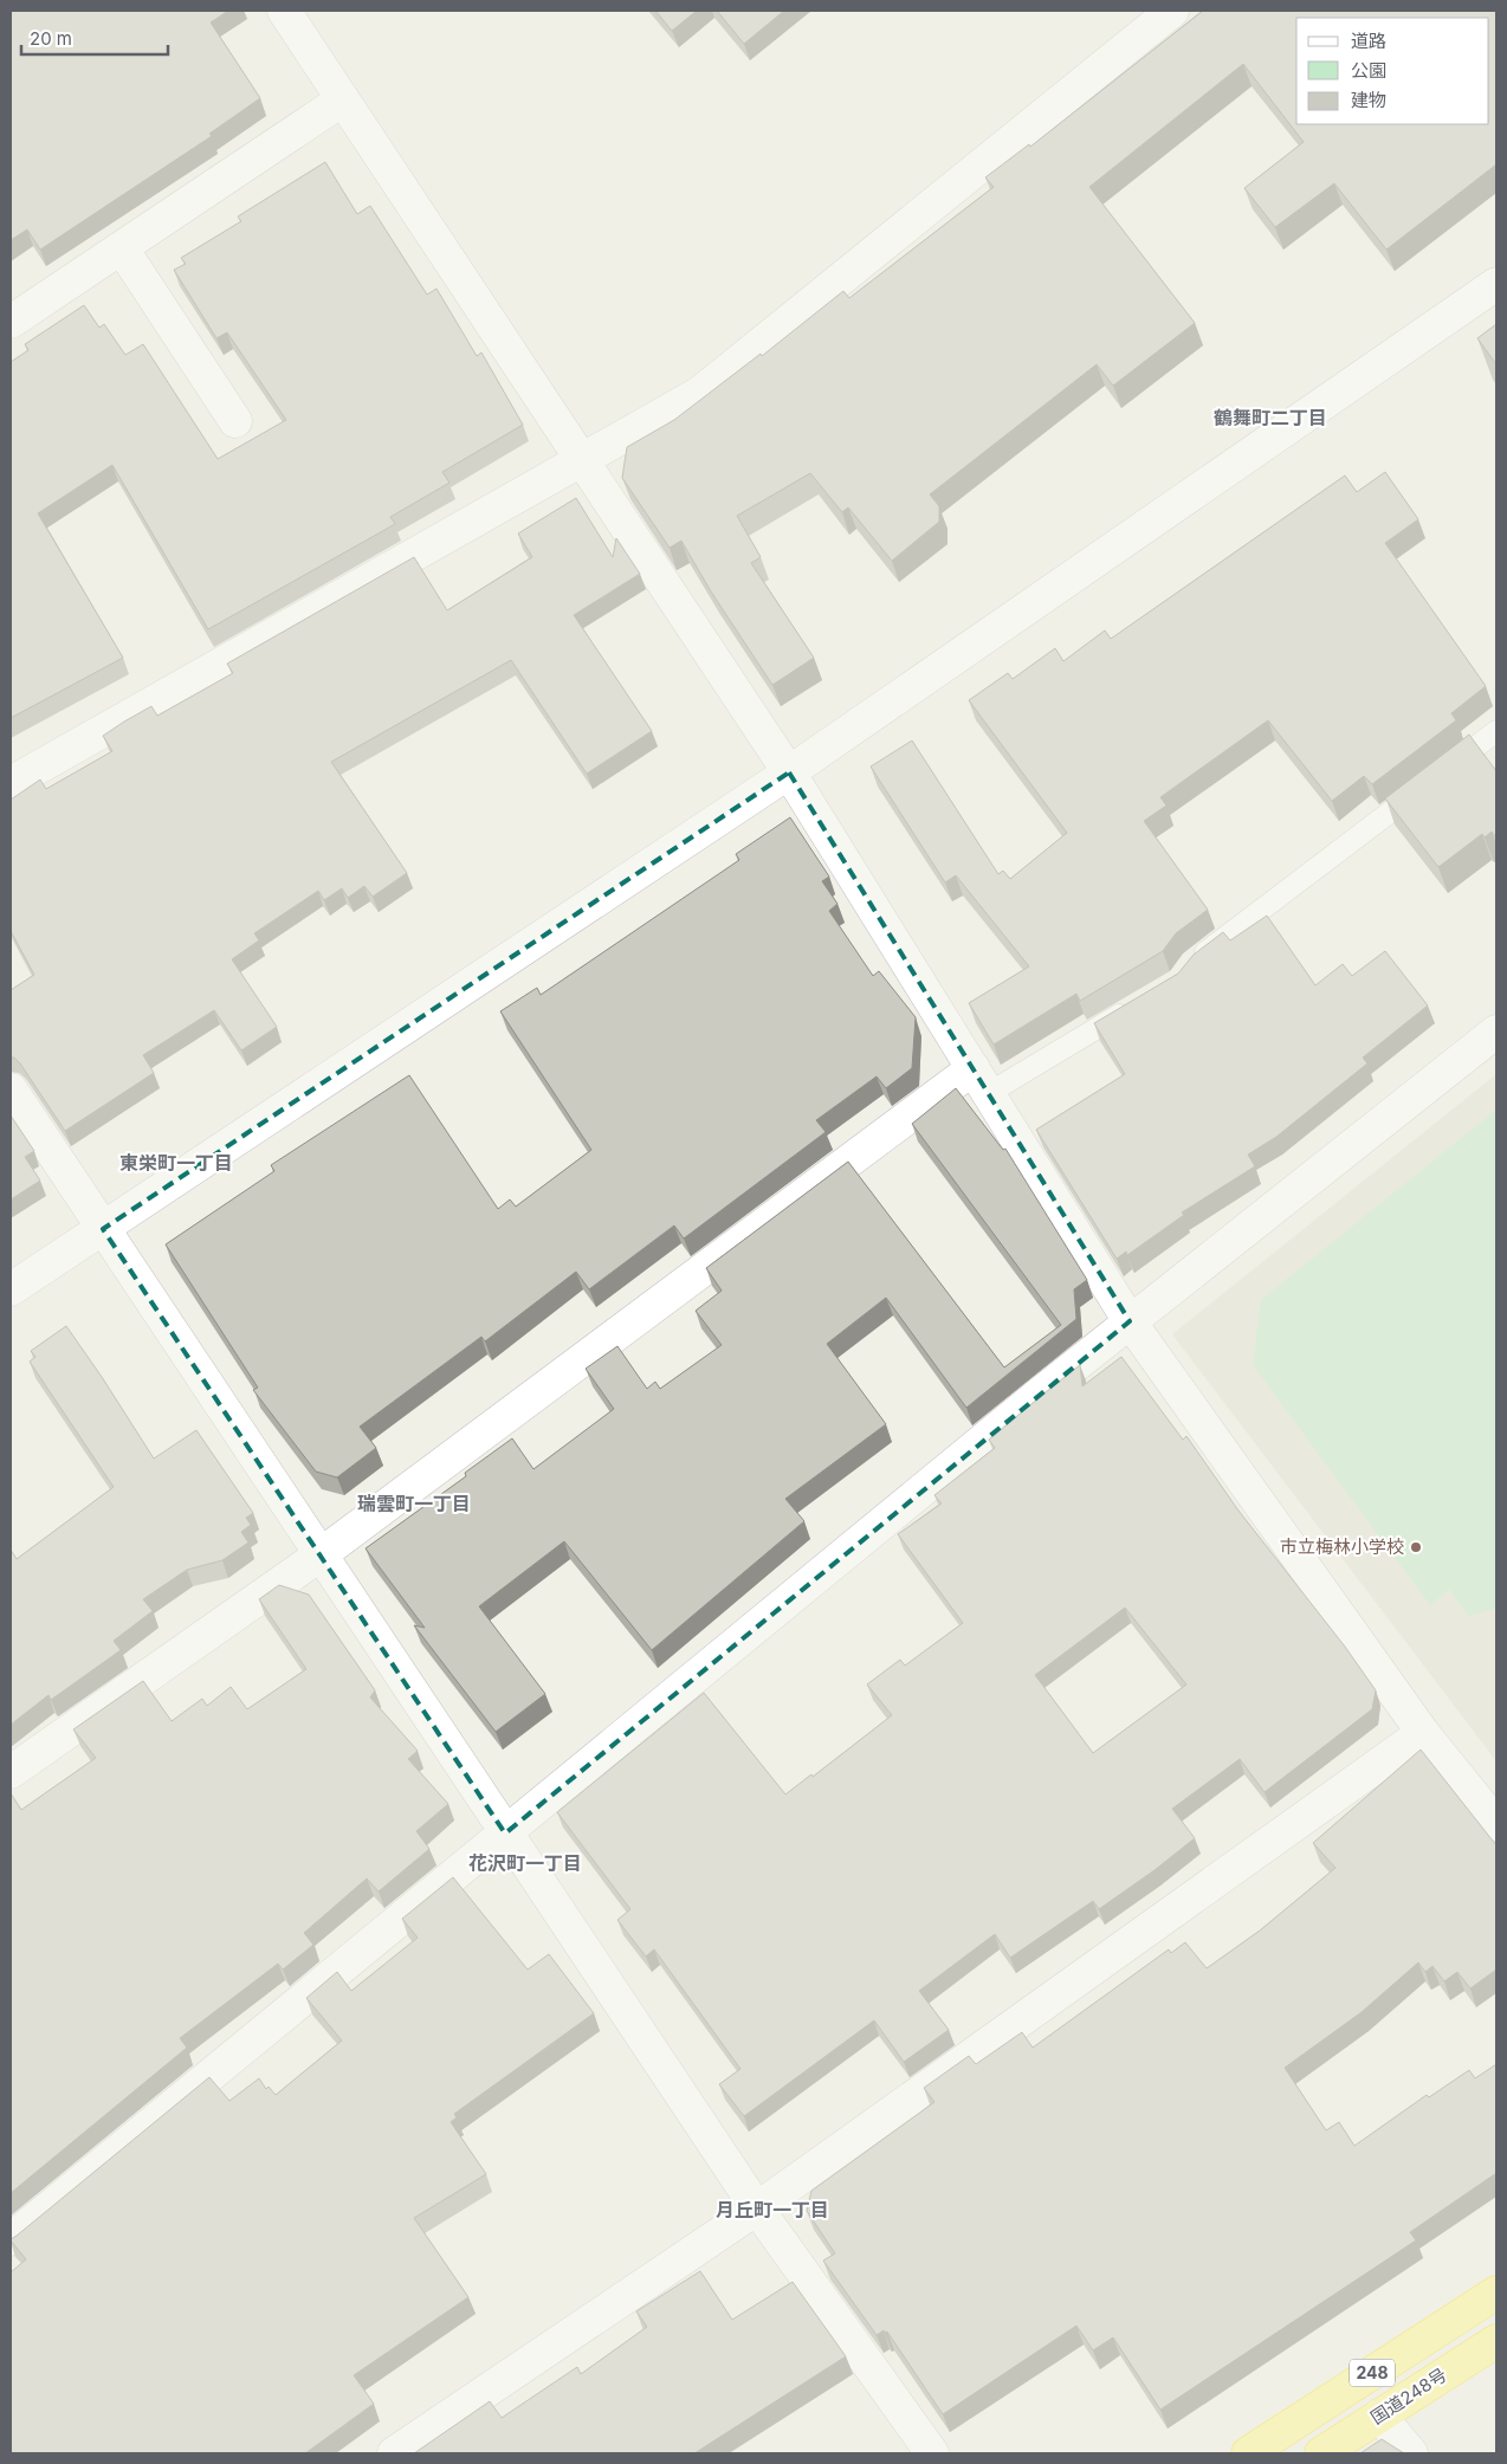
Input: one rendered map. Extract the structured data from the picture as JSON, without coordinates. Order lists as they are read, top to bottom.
{
  "streets": {
    "highway": ["248", "国道248号"]
  },
  "districts": [
    "鶴舞町二丁目",
    "東栄町一丁目",
    "瑞雲町一丁目",
    "花沢町一丁目",
    "月丘町一丁目"
  ],
  "places": ["市立梅林小学校"],
  "legend": ["道路", "公園", "建物"],
  "scale_bar": "20 m"
}
